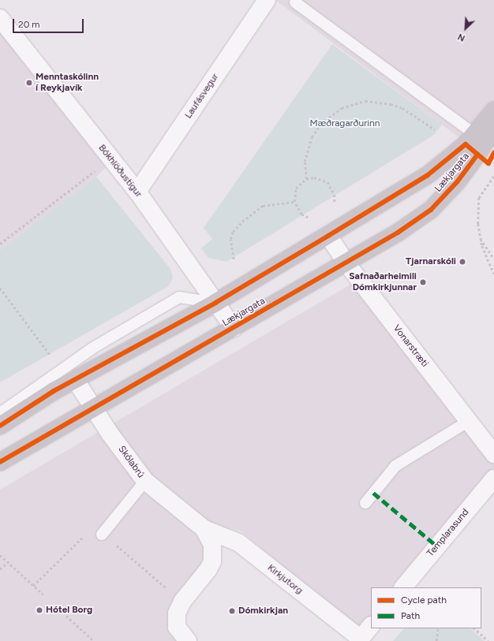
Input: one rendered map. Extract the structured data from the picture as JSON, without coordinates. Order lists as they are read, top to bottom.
{
  "streets": {
    "main road": ["Lækjargata"],
    "street": [
      "Laufásvegur",
      "Bókhlöðustígur",
      "Vonarstræti",
      "Skólabrú",
      "Templarasund",
      "Kirkjutorg"
    ]
  },
  "crossings": [
    ["Laufásvegur", "Bókhlöðustígur"],
    ["Bókhlöðustígur", "Lækjargata"],
    ["Lækjargata", "Vonarstræti"],
    ["Lækjargata", "Skólabrú"],
    ["Skólabrú", "Kirkjutorg"]
  ],
  "parks": ["Mæðragarðurinn"],
  "places": [
    "Menntaskólinn í Reykjavík",
    "Tjarnarskóli",
    "Safnaðarheimili Dómkirkjunnar",
    "Hótel Borg",
    "Dómkirkjan"
  ],
  "legend": ["Cycle path", "Path"],
  "scale_bar": "20 m",
  "north": "bottom left"
}
